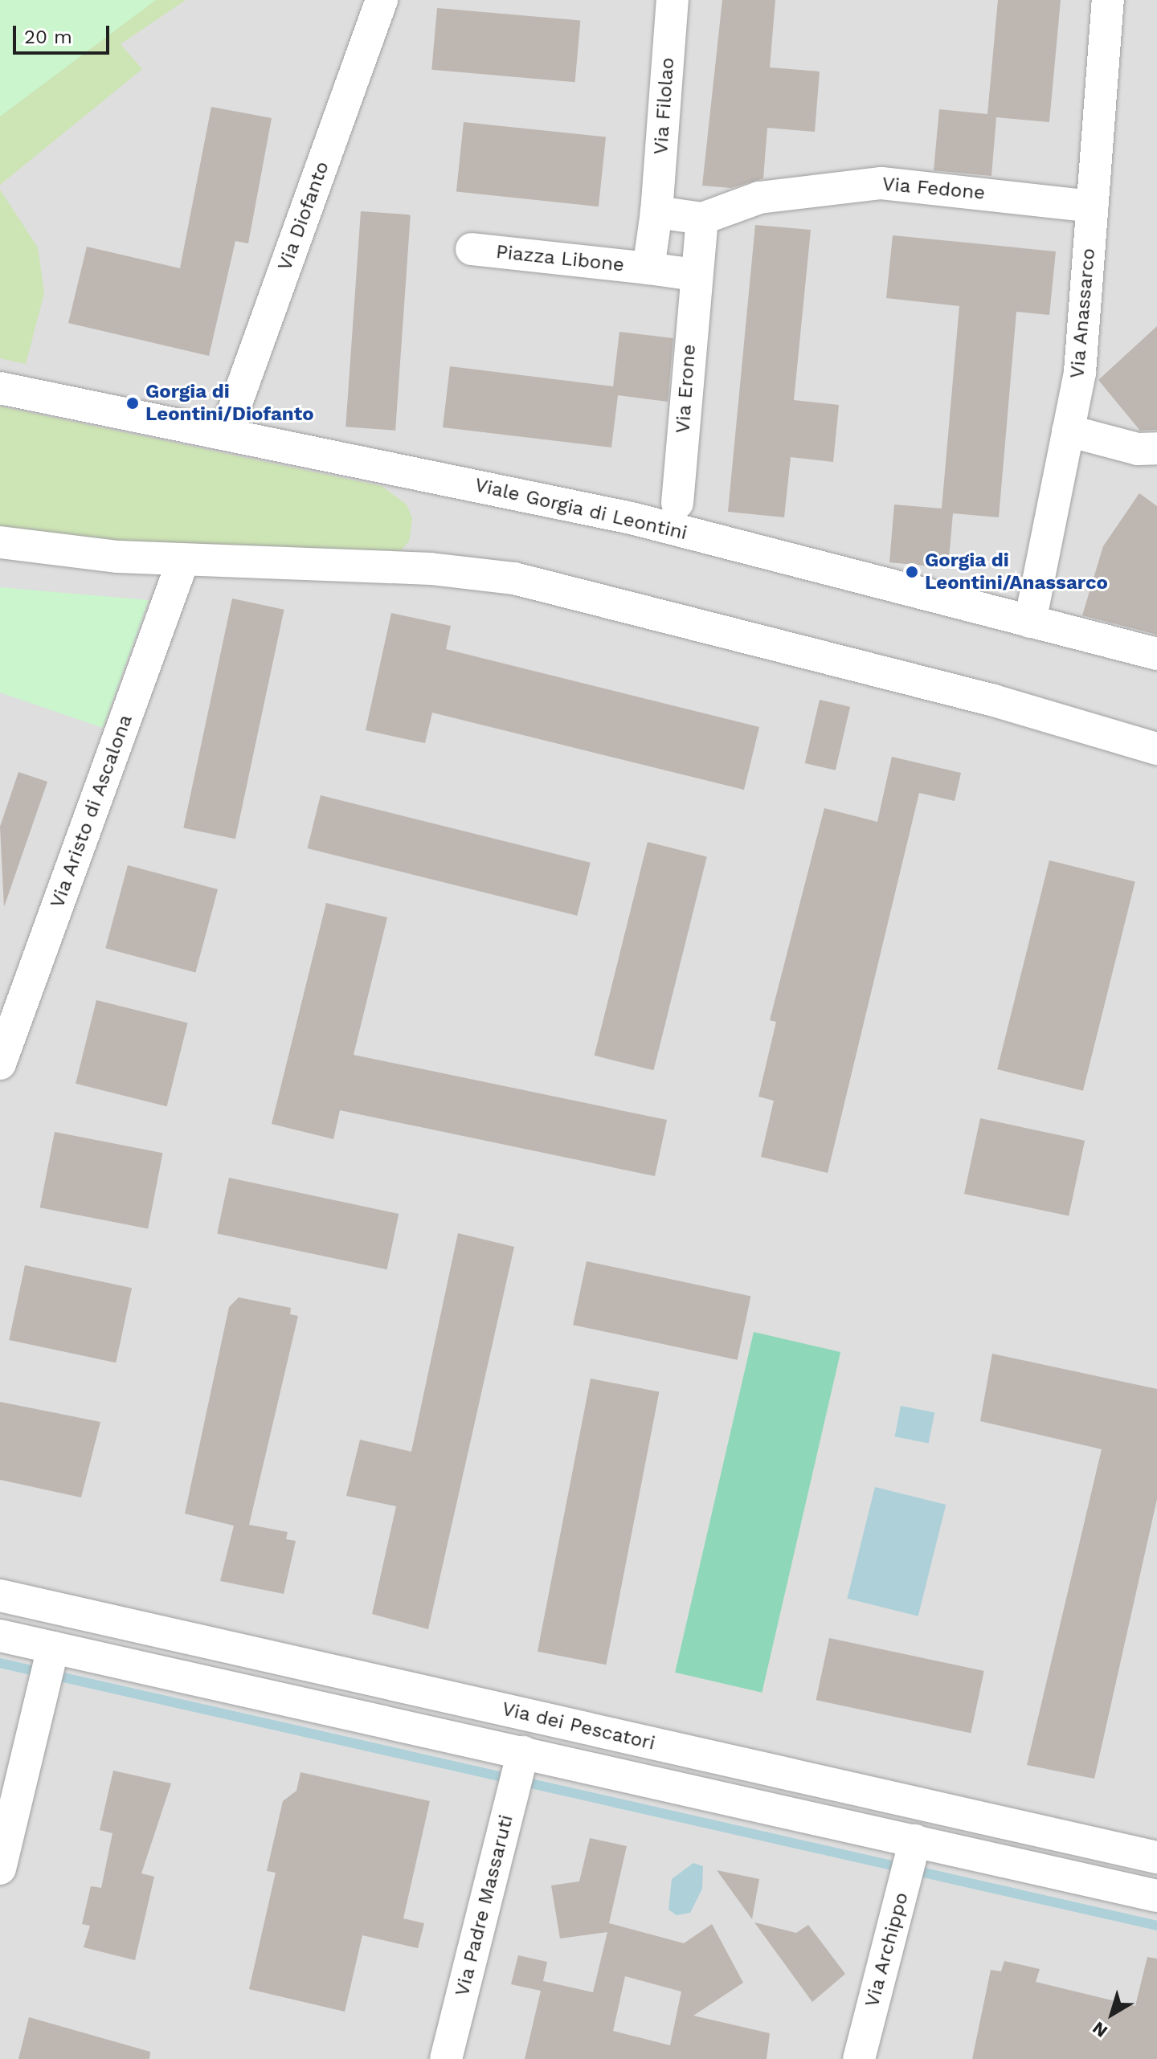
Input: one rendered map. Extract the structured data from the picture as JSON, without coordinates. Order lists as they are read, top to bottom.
{
  "streets": {
    "street": [
      "Via Filolao",
      "Via Fedone",
      "Via Diofanto",
      "Piazza Libone",
      "Via Anassarco",
      "Via Erone",
      "Viale Gorgia di Leontini",
      "Via Aristo di Ascalona",
      "Via dei Pescatori",
      "Via Padre Massaruti",
      "Via Archippo"
    ]
  },
  "crossings": [
    ["Via Filolao", "Piazza Libone"],
    ["Via Fedone", "Via Anassarco"],
    ["Via Diofanto", "Viale Gorgia di Leontini"],
    ["Piazza Libone", "Via Erone"],
    ["Via Anassarco", "Viale Gorgia di Leontini"],
    ["Via dei Pescatori", "Via Padre Massaruti"],
    ["Via dei Pescatori", "Via Archippo"]
  ],
  "places": ["Gorgia di Leontini/Diofanto", "Gorgia di Leontini/Anassarco"],
  "scale_bar": "20 m",
  "north": "bottom left"
}
